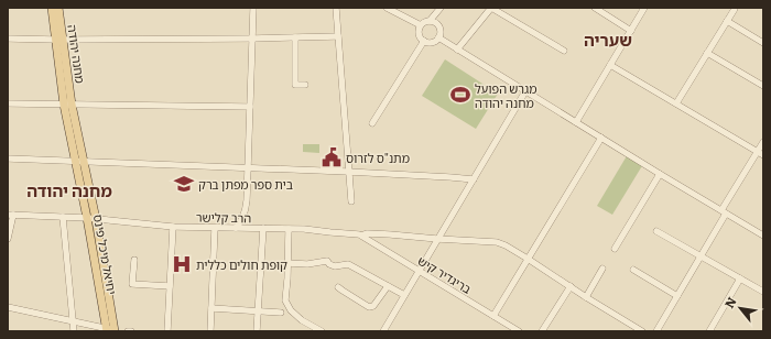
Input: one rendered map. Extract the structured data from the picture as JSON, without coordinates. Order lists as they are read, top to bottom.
{
  "streets": {
    "main road": ["מחנה יהודה", "יחיאל מיכל פינס"],
    "street": ["הרב קלישר", "בריגדיר קיש"]
  },
  "crossings": [
    ["מחנה יהודה", "יחיאל מיכל פינס"],
    ["הרב קלישר", "יחיאל מיכל פינס"],
    ["הרב קלישר", "בריגדיר קיש"]
  ],
  "districts": ["שעריה", "מחנה יהודה"],
  "places": {
    "sports": ["מגרש הפועל מחנה יהודה"],
    "public building": ["מתנ\"ס לזרוס"],
    "school or university": ["בית ספר מפתן ברק"],
    "hospital": ["קופת חולים כללית"]
  },
  "north": "top left"
}
